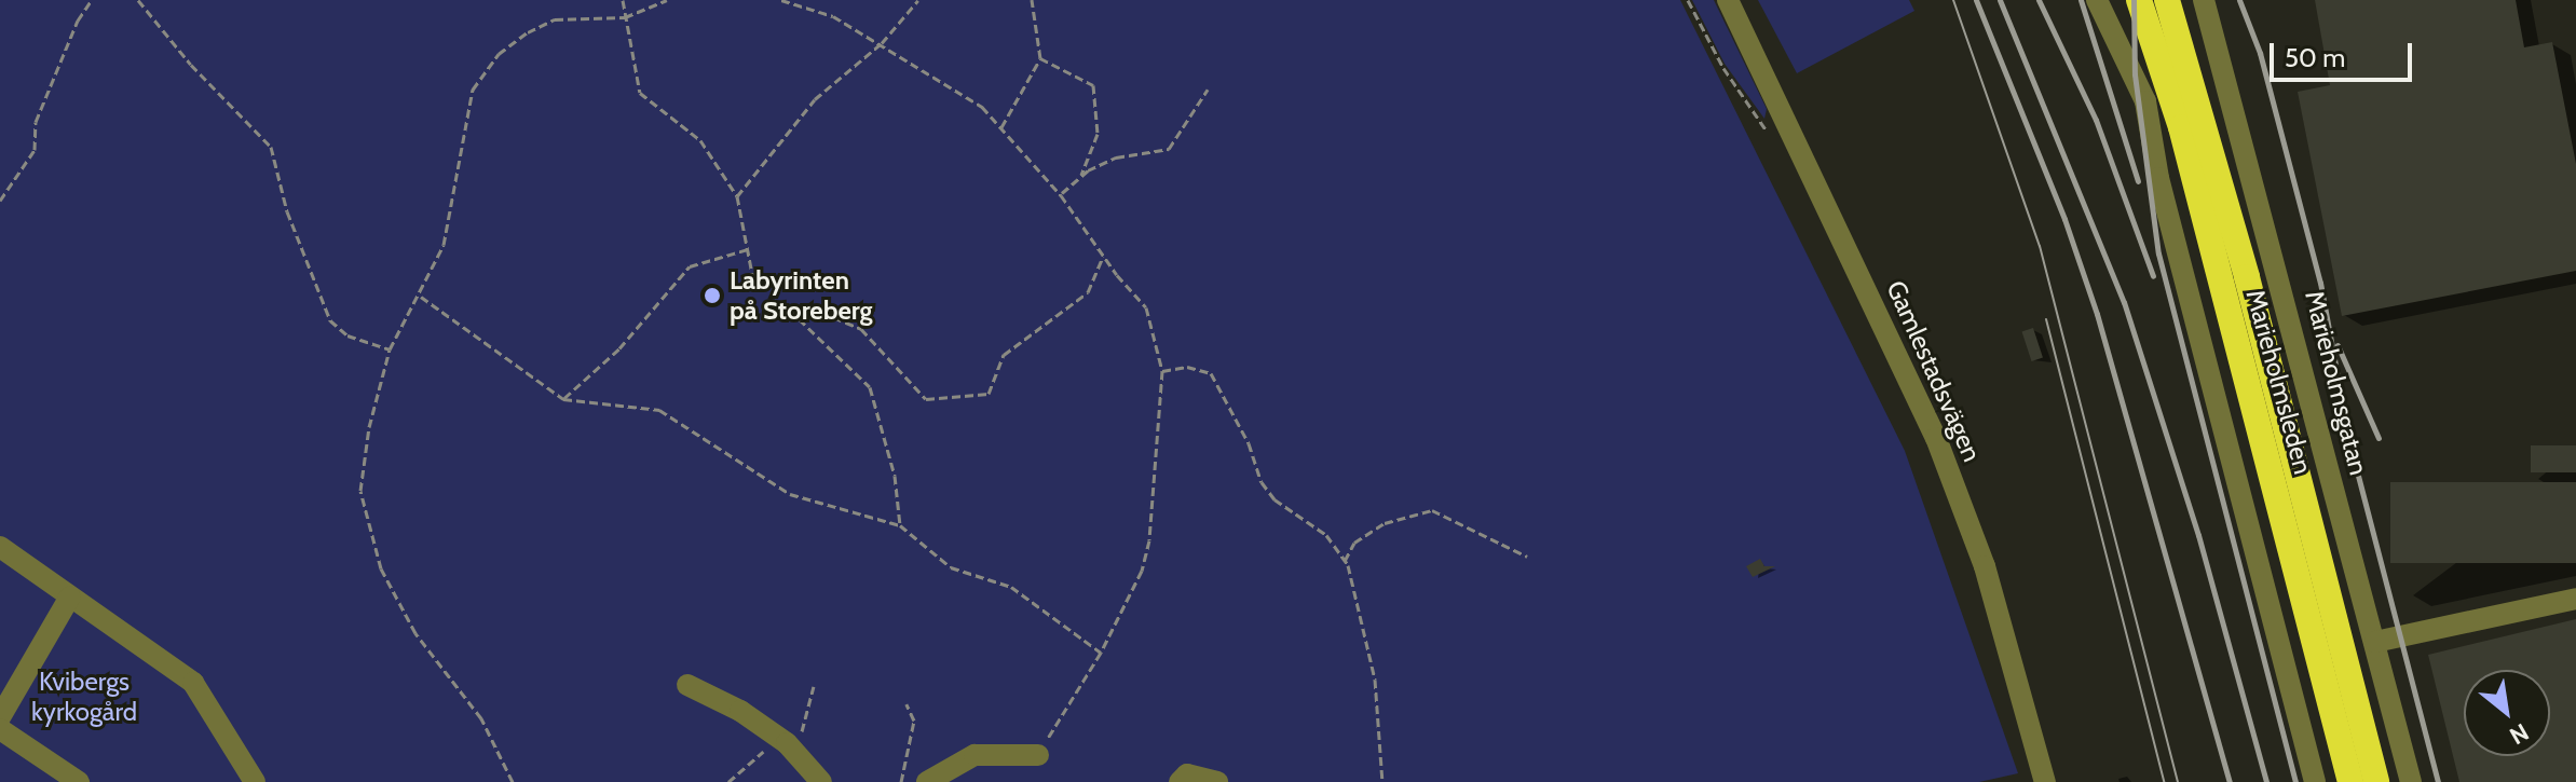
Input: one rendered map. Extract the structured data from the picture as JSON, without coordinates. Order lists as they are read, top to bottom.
{
  "streets": {
    "highway": ["Marieholmsleden"],
    "street": ["Gamlestadsvägen", "Marieholmsgatan"]
  },
  "parks": ["Kvibergs kyrkogård"],
  "places": ["Labyrinten på Storeberg"],
  "scale_bar": "50 m",
  "north": "bottom right"
}
